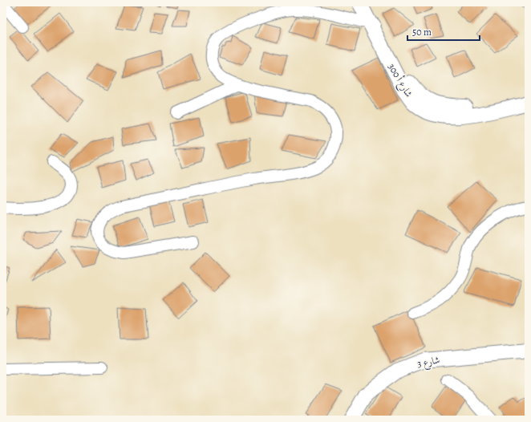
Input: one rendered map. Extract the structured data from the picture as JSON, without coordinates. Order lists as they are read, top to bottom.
{
  "streets": {
    "street": ["شارع أ 300", "شارع 3"]
  },
  "scale_bar": "50 m"
}
